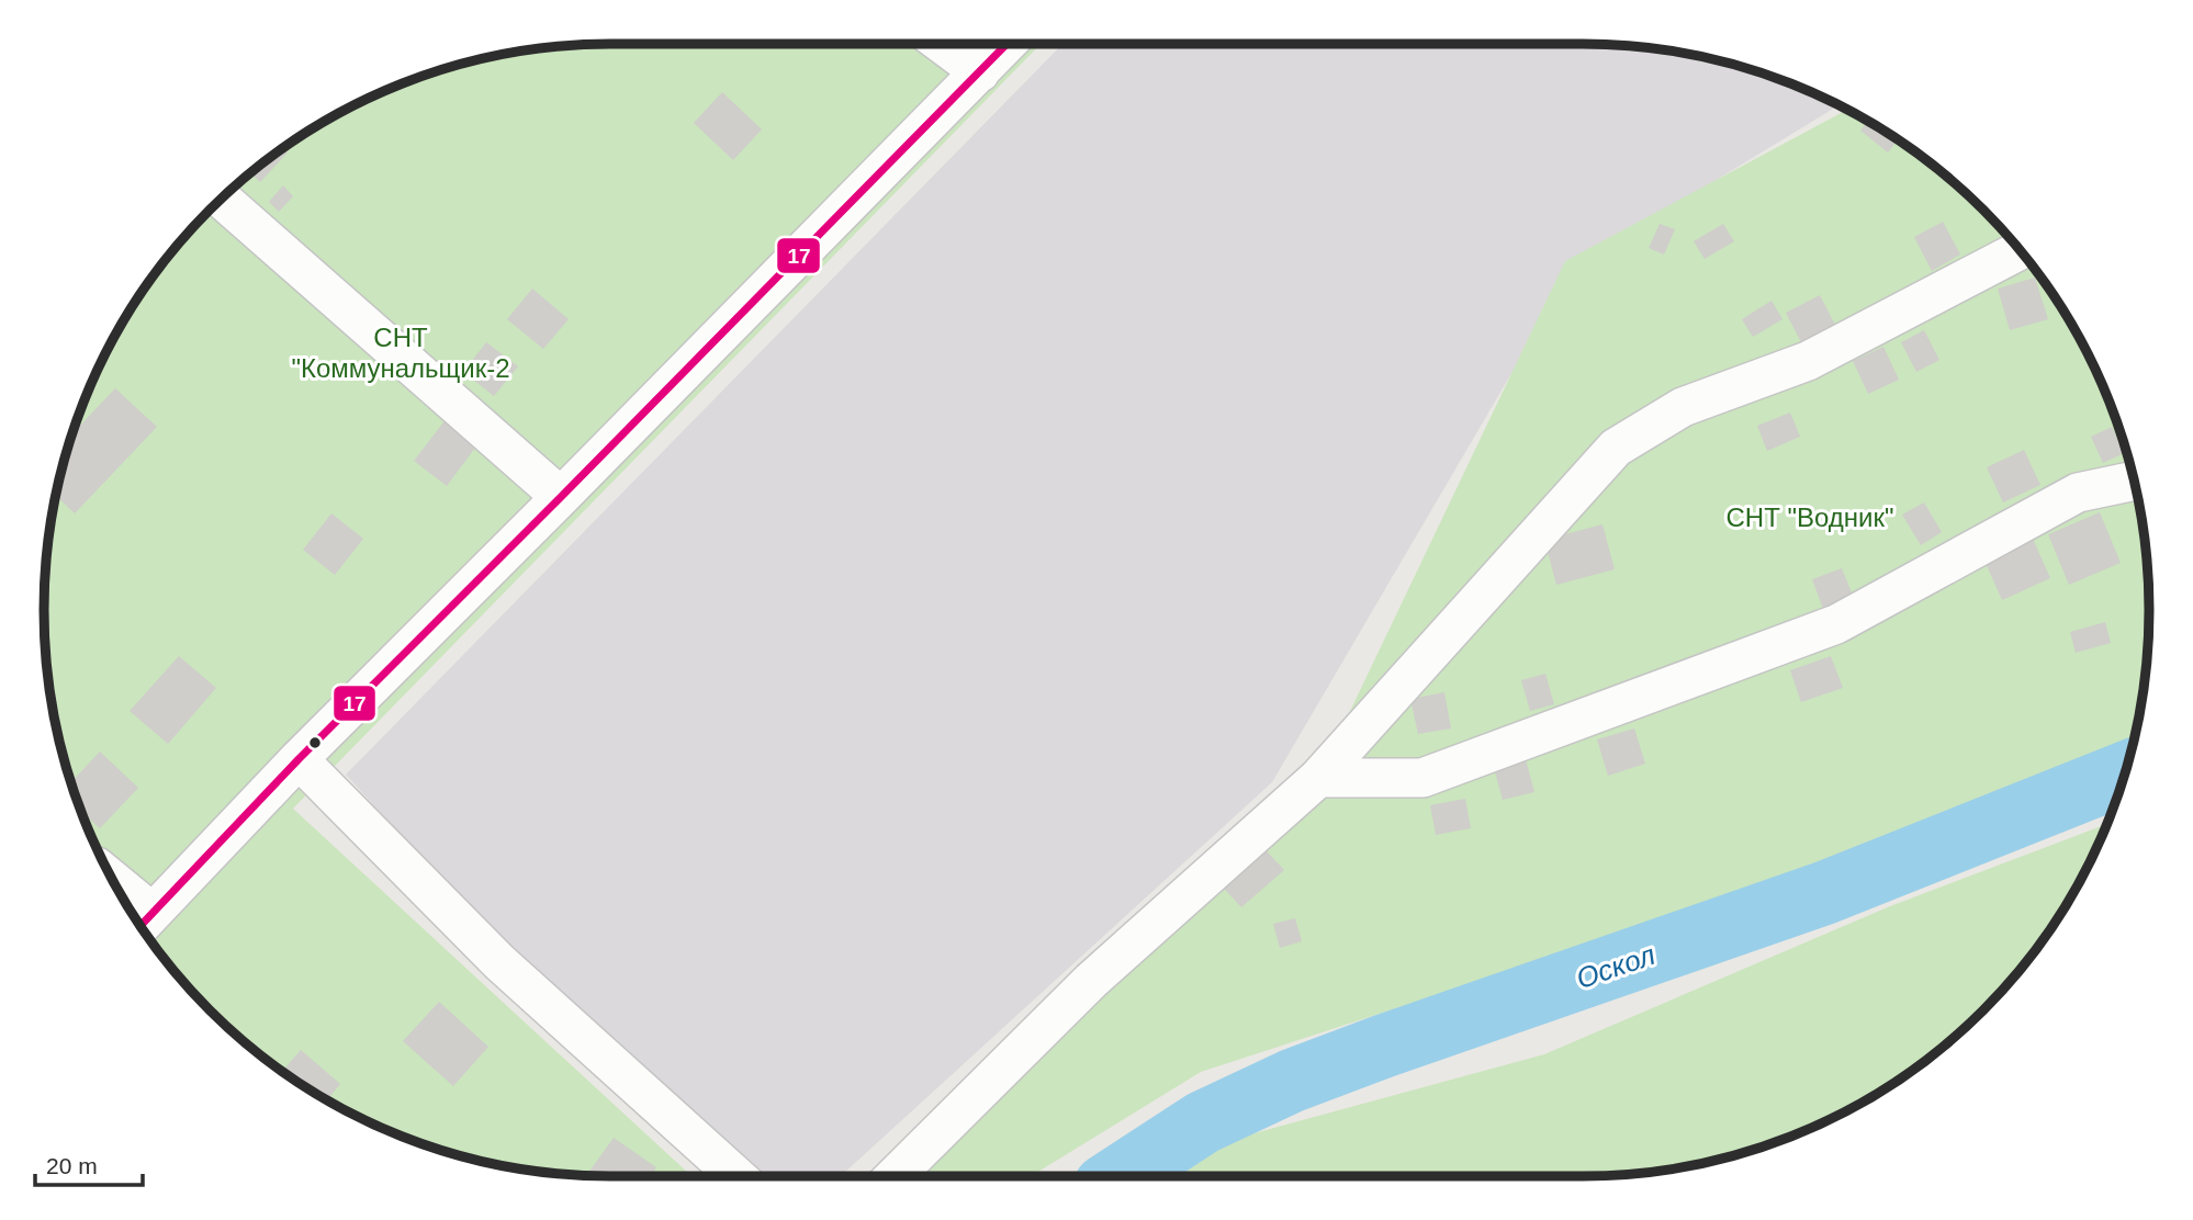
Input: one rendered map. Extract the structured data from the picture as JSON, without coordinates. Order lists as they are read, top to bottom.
{
  "water": ["Оскол"],
  "parks": ["СНТ \"Коммунальщик-2", "СНТ \"Водник\""],
  "lines": ["transit line 17"],
  "scale_bar": "20 m"
}
